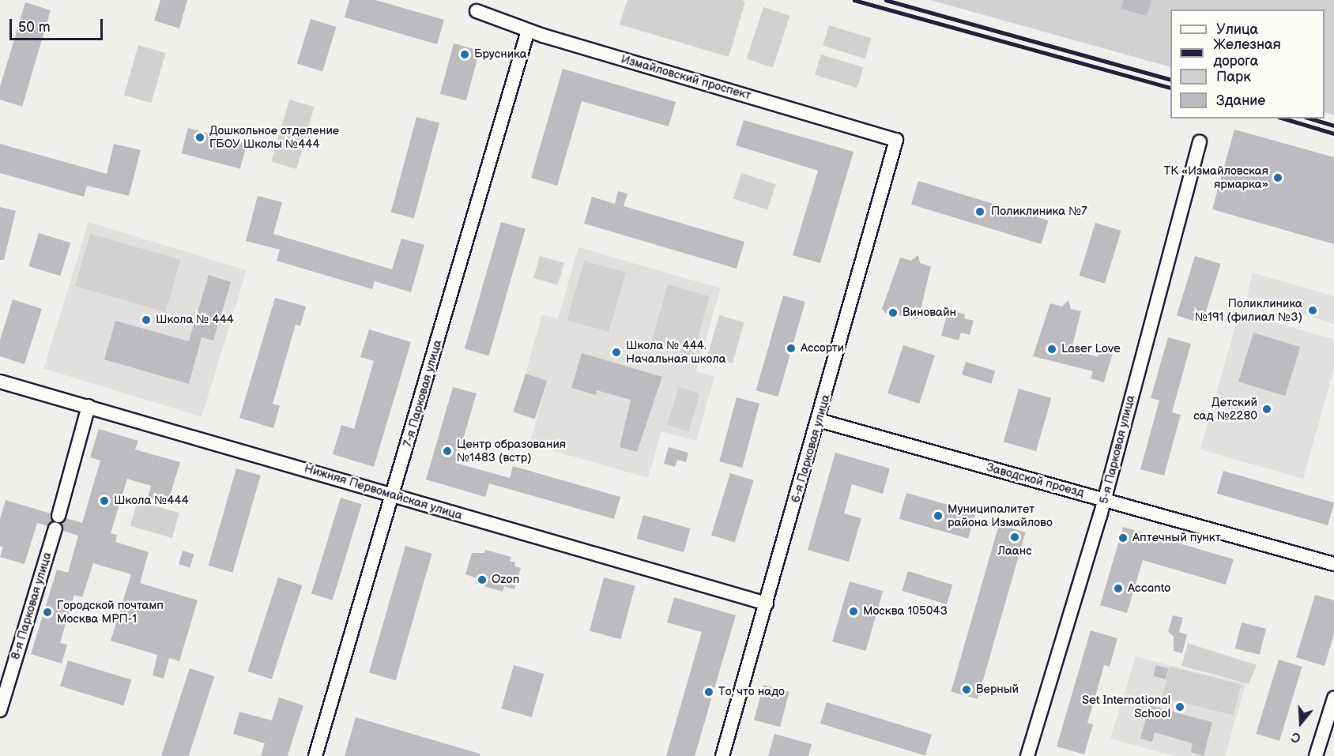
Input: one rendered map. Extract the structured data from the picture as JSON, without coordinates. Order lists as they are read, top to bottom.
{
  "streets": {
    "street": [
      "Измайловский проспект",
      "7-я Парковая улица",
      "6-я Парковая улица",
      "5-я Парковая улица",
      "Заводской проезд",
      "Нижняя Первомайская улица",
      "8-я Парковая улица"
    ]
  },
  "crossings": [
    ["Измайловский проспект", "7-я Парковая улица"],
    ["Измайловский проспект", "6-я Парковая улица"],
    ["7-я Парковая улица", "Нижняя Первомайская улица"],
    ["6-я Парковая улица", "Заводской проезд"],
    ["6-я Парковая улица", "Нижняя Первомайская улица"],
    ["5-я Парковая улица", "Заводской проезд"],
    ["Нижняя Первомайская улица", "8-я Парковая улица"]
  ],
  "places": [
    "Брусника",
    "Дошкольное отделение ГБОУ Школы №444",
    "ТК «Измайловская ярмарка»",
    "Поликлиника №7",
    "Поликлиника №191 (филиал №3)",
    "Виновайн",
    "Школа № 444",
    "Ассорти",
    "Laser Love",
    "Школа № 444. Начальная школа",
    "Детский сад №2280",
    "Центр образования №1483 (встр)",
    "Школа №444",
    "Муниципалитет района Измайлово",
    "Лаанс",
    "Аптечный пункт",
    "Ozon",
    "Accanto",
    "Москва 105043",
    "Городской почтамп Москва МРП-1",
    "Верный",
    "То, что надо",
    "Set International School"
  ],
  "legend": [
    "Улица",
    "Железная дорога",
    "Парк",
    "Здание"
  ],
  "scale_bar": "50 m",
  "north": "bottom"
}
